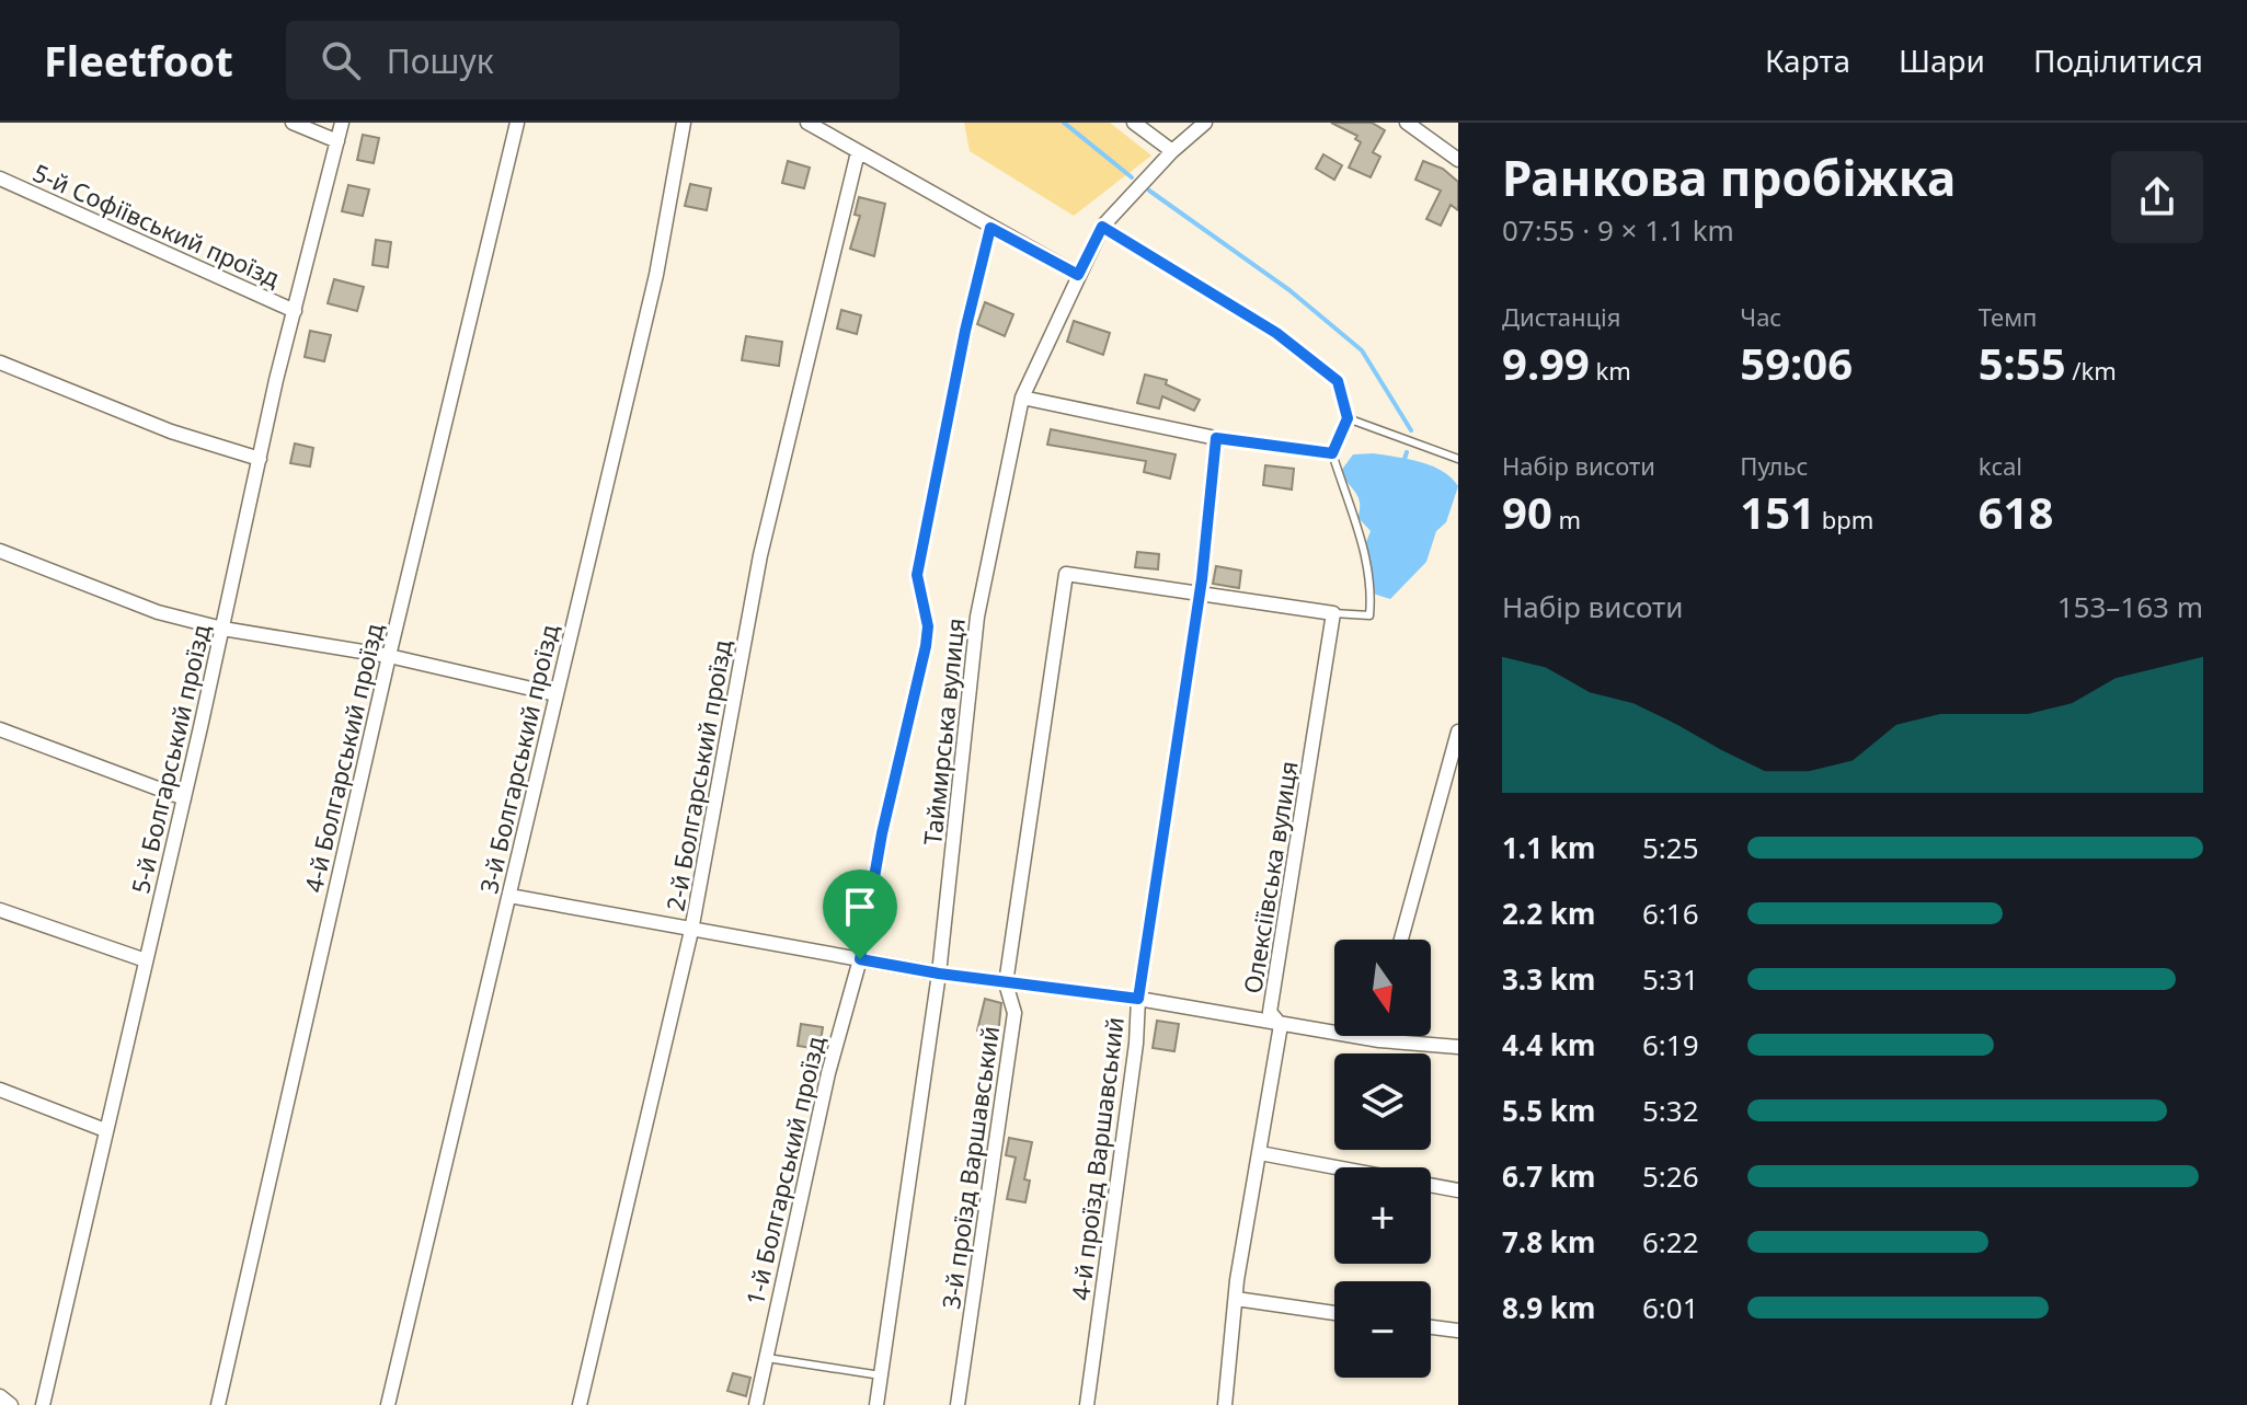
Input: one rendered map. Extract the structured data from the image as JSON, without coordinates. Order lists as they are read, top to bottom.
{
  "streets": {
    "street": [
      "5-й Софіївський проїзд",
      "Таймирська вулиця",
      "4-й Болгарський проїзд",
      "5-й Болгарський проїзд",
      "3-й Болгарський проїзд",
      "2-й Болгарський проїзд",
      "Олексіївська вулиця",
      "4-й проїзд Варшавський",
      "3-й проїзд Варшавський",
      "1-й Болгарський проїзд"
    ]
  },
  "crossings": [
    ["5-й Софіївський проїзд", "5-й Болгарський проїзд"],
    ["4-й проїзд Варшавський", "3-й проїзд Варшавський"]
  ],
  "north": "bottom",
  "page": {
    "header": "Fleetfoot",
    "search": "Пошук",
    "nav": ["Карта", "Шари", "Поділитися"],
    "heading": ["Ранкова пробіжка", "07:55 · 9 × 1.1 km"],
    "stats": [
      ["Дистанція", "9.99 km"],
      ["Час", "59:06"],
      ["Темп", "5:55 /km"],
      ["Набір висоти", "90 m"],
      ["Пульс", "151 bpm"],
      ["kcal", "618"]
    ],
    "chart": ["Набір висоти", "153–163 m"],
    "list": [
      {
        "name": "1.1 km",
        "note": "5:25"
      },
      {
        "name": "2.2 km",
        "note": "6:16"
      },
      {
        "name": "3.3 km",
        "note": "5:31"
      },
      {
        "name": "4.4 km",
        "note": "6:19"
      },
      {
        "name": "5.5 km",
        "note": "5:32"
      },
      {
        "name": "6.7 km",
        "note": "5:26"
      },
      {
        "name": "7.8 km",
        "note": "6:22"
      },
      {
        "name": "8.9 km",
        "note": "6:01"
      }
    ],
    "map_buttons": ["+", "−"]
  }
}
